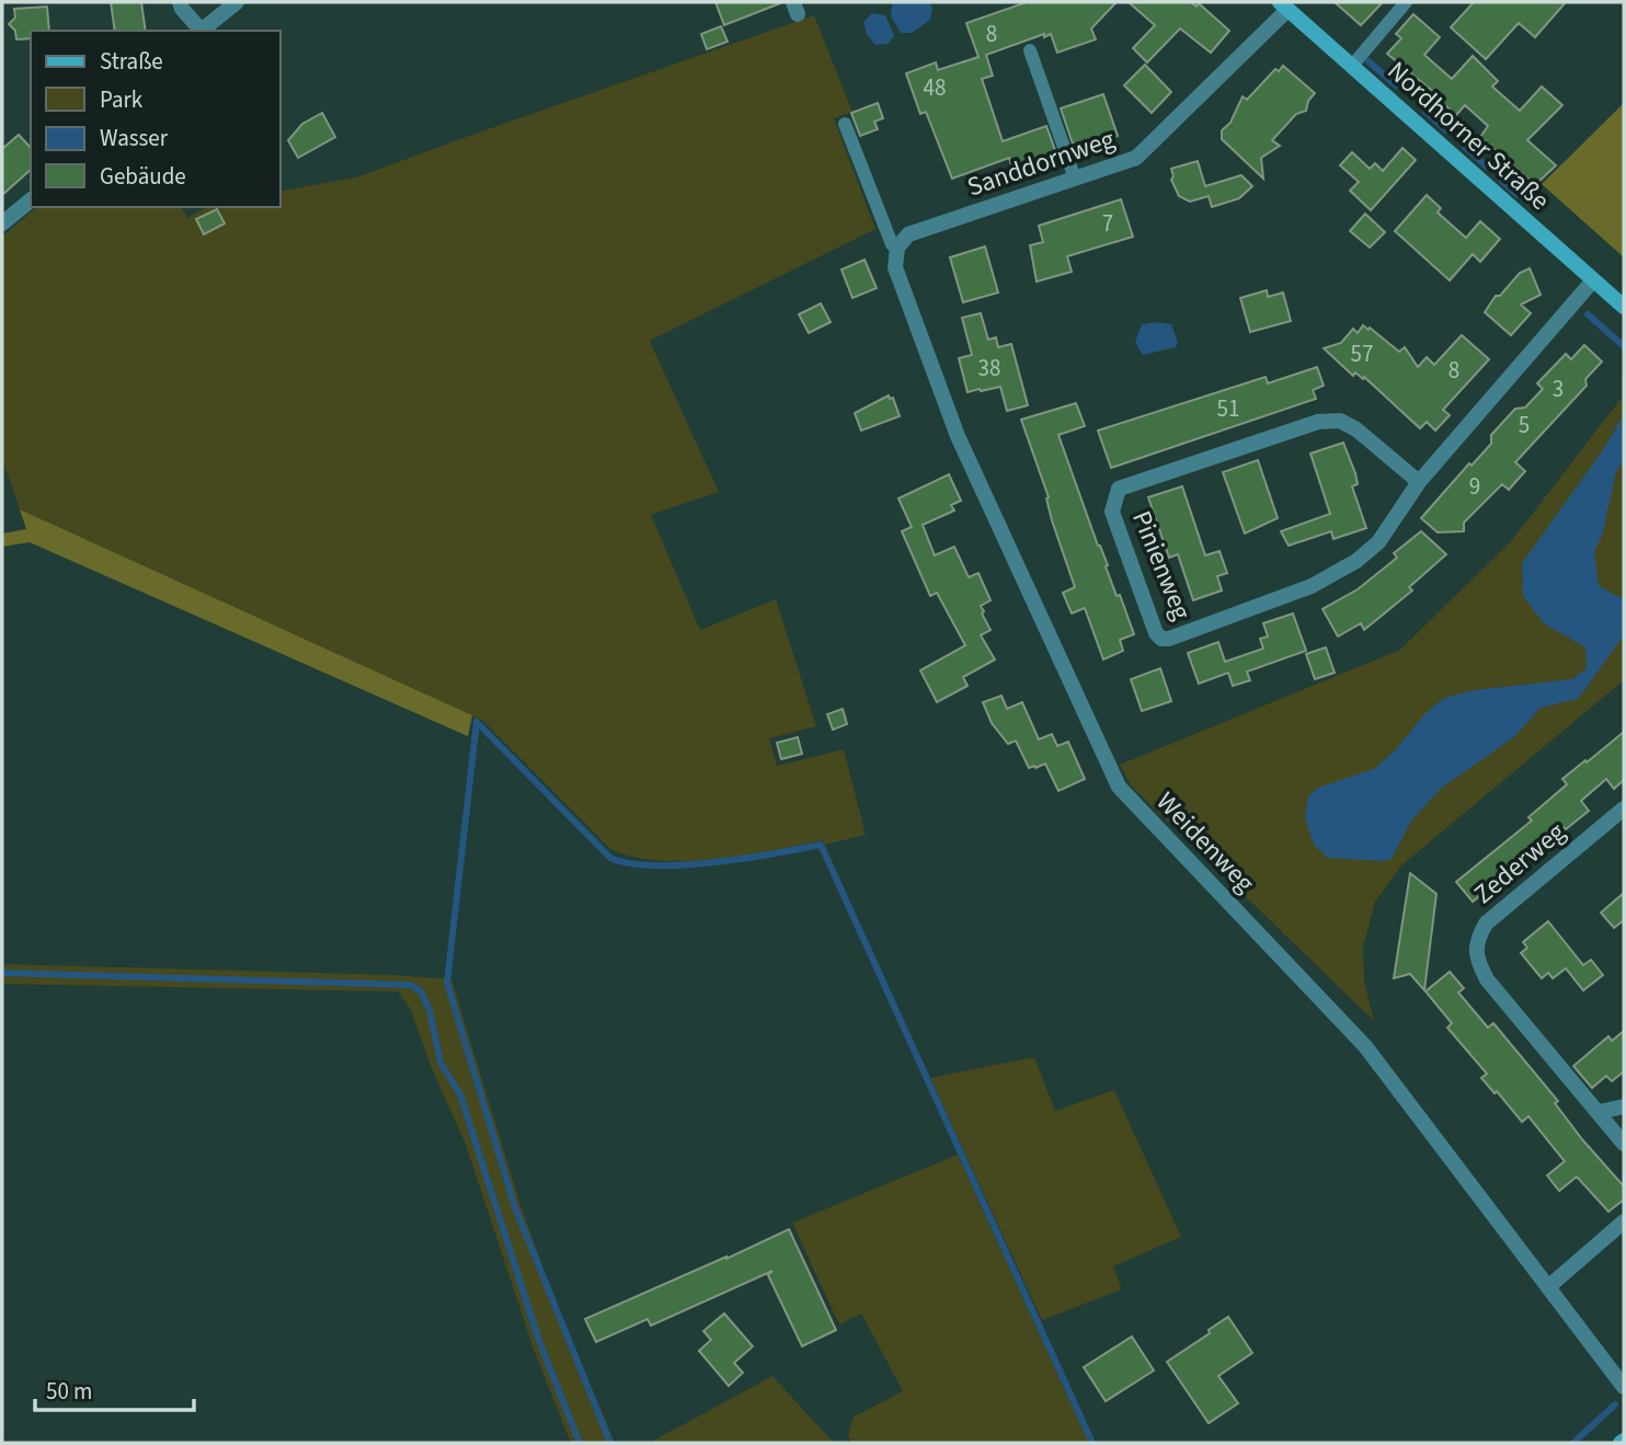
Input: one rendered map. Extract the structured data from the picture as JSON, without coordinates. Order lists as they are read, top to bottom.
{
  "streets": {
    "street": [
      "Nordhorner Straße",
      "Sanddornweg",
      "Pinienweg",
      "Weidenweg",
      "Zederweg"
    ]
  },
  "crossings": [
    ["Nordhorner Straße", "Sanddornweg"],
    ["Nordhorner Straße", "Pinienweg"],
    ["Sanddornweg", "Weidenweg"]
  ],
  "house_numbers": [
    "8",
    "48",
    "7",
    "57",
    "38",
    "8",
    "3",
    "51",
    "5",
    "9"
  ],
  "legend": [
    "Straße",
    "Park",
    "Wasser",
    "Gebäude"
  ],
  "scale_bar": "50 m"
}
